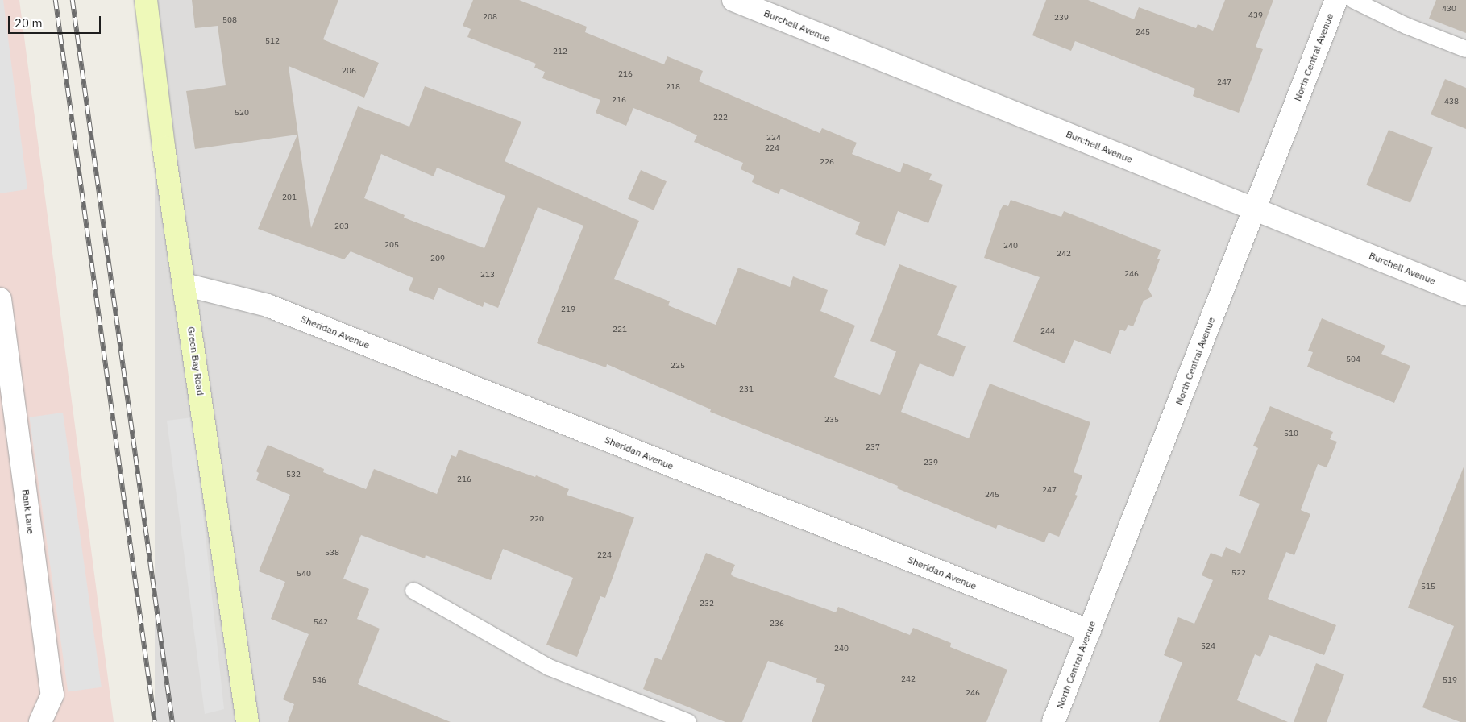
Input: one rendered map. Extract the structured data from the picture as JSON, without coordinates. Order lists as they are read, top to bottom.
{
  "streets": {
    "street": [
      "Burchell Avenue",
      "North Central Avenue",
      "Sheridan Avenue",
      "Green Bay Road",
      "Bank Lane"
    ]
  },
  "crossings": [
    ["Burchell Avenue", "North Central Avenue"],
    ["North Central Avenue", "Sheridan Avenue"],
    ["Sheridan Avenue", "Green Bay Road"]
  ],
  "house_numbers": [
    "430",
    "439",
    "208",
    "239",
    "508",
    "245",
    "512",
    "212",
    "206",
    "216",
    "247",
    "218",
    "216",
    "438",
    "520",
    "222",
    "224",
    "224",
    "226",
    "201",
    "203",
    "205",
    "240",
    "242",
    "209",
    "246",
    "213",
    "219",
    "221",
    "244",
    "504",
    "225",
    "231",
    "235",
    "510",
    "237",
    "239",
    "532",
    "216",
    "247",
    "245",
    "220",
    "538",
    "224",
    "522",
    "540",
    "515",
    "232",
    "542",
    "236",
    "524",
    "240",
    "242",
    "546",
    "519",
    "246"
  ],
  "scale_bar": "20 m"
}
